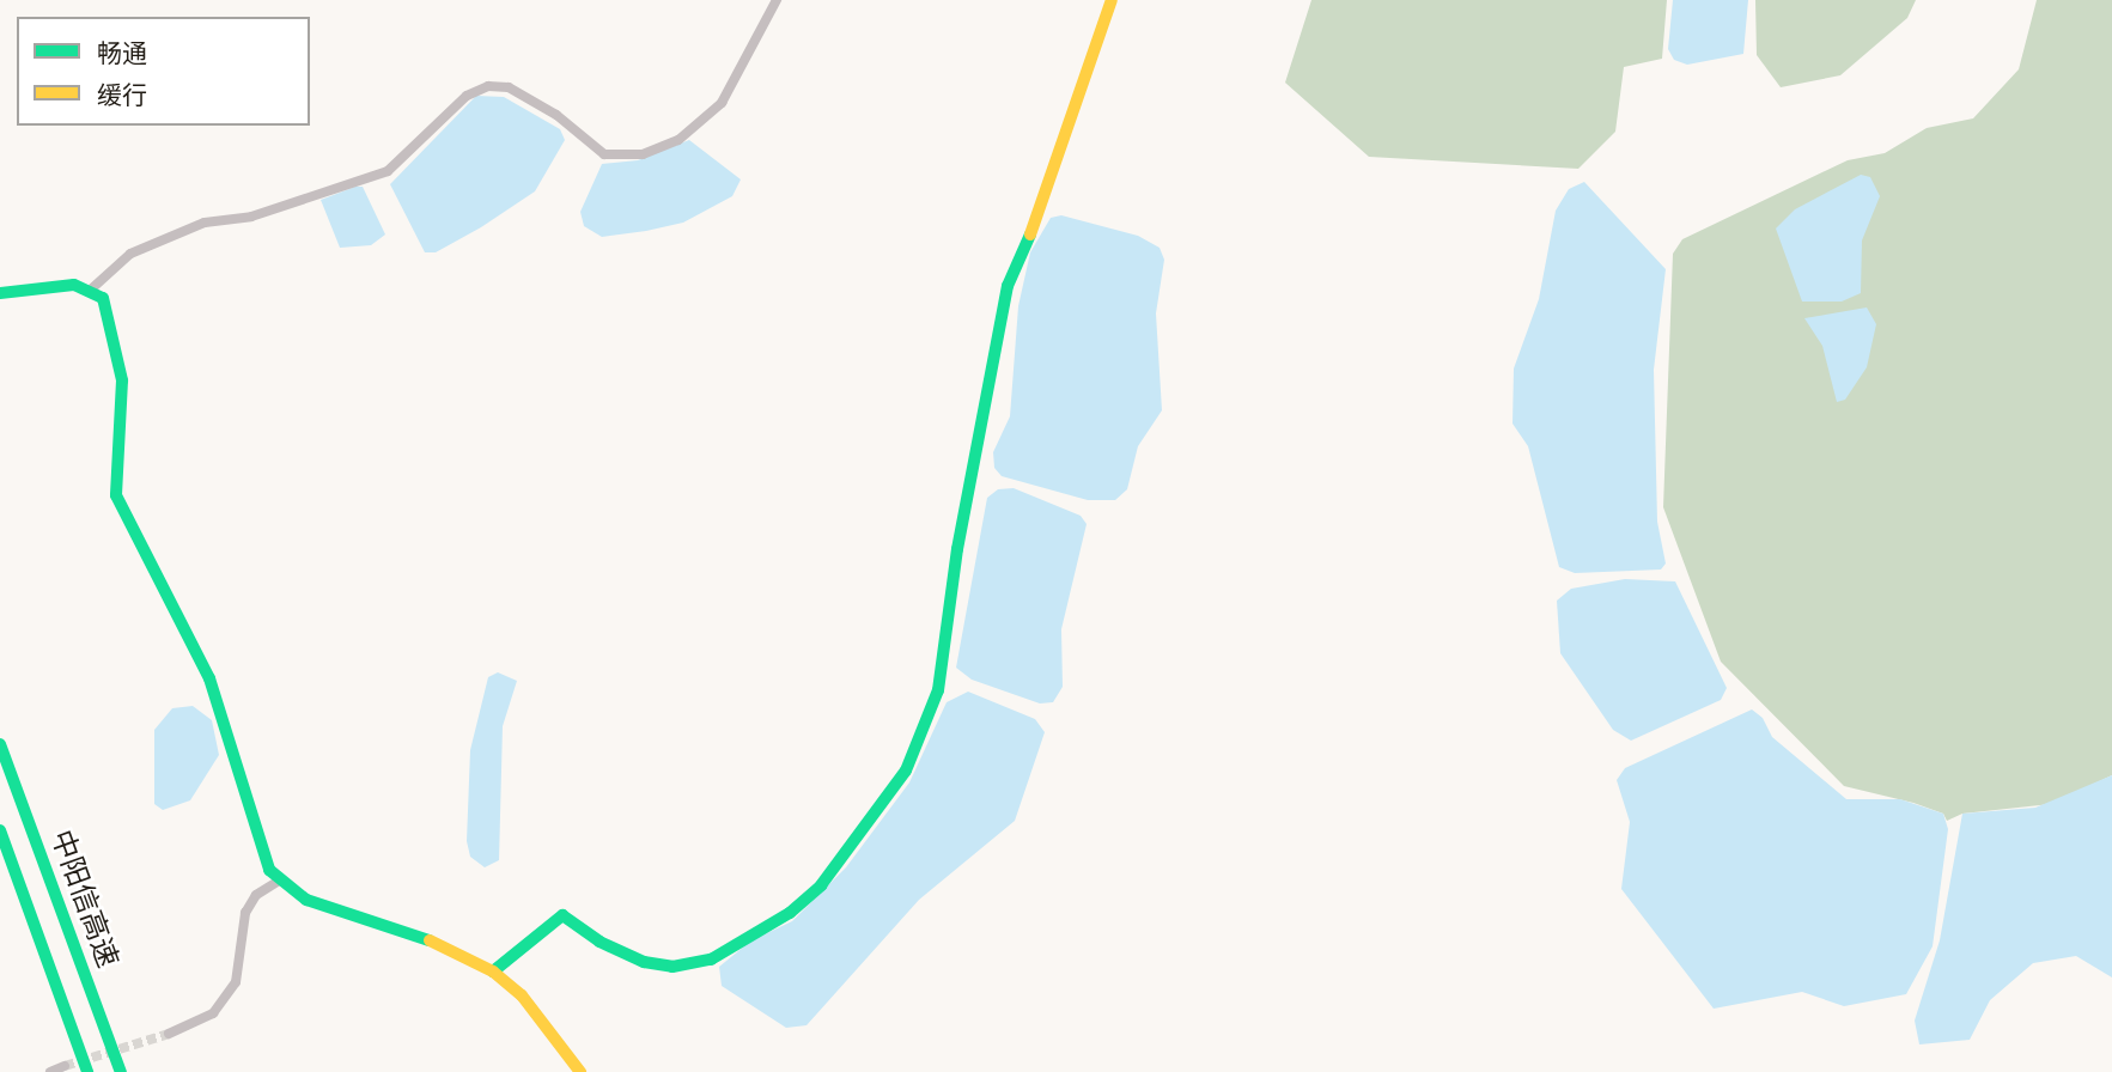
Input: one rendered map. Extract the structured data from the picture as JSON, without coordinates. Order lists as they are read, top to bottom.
{
  "streets": {
    "main road": ["中阳信高速"]
  },
  "legend": ["畅通", "缓行"]
}
